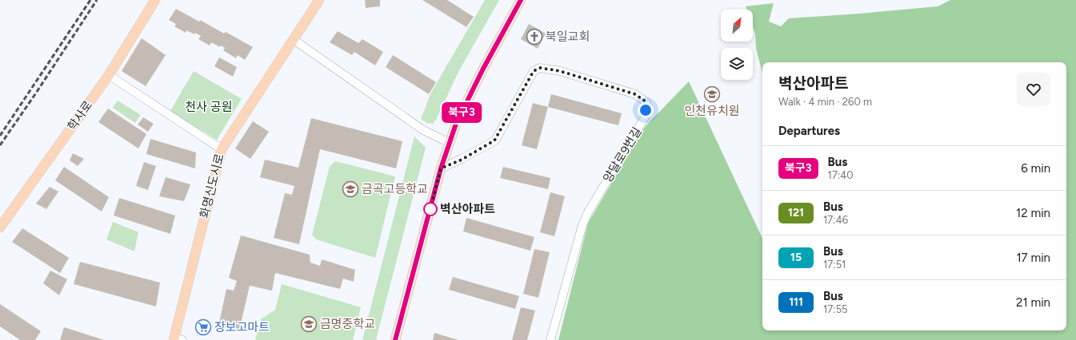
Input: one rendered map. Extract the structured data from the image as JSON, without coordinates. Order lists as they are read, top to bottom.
{
  "streets": {
    "main road": ["학사로", "화명신도시로"],
    "street": ["양달로9번길"]
  },
  "parks": ["천사 공원"],
  "places": {
    "church": ["북일교회"],
    "school or university": ["인천유치원", "금곡고등학교", "금명중학교"],
    "other": ["벽산아파트"],
    "supermarket": ["장보고마트"]
  },
  "lines": ["bus line 북구3"],
  "north": "top right",
  "page": {
    "on_map": "북구3",
    "heading": [
      ["벽산아파트", "Walk · 4 min · 260 m"],
      "Departures"
    ],
    "list": [
      {
        "mark": "북구3",
        "name": "Bus",
        "note": "17:40",
        "value": "6 min"
      },
      {
        "mark": "121",
        "name": "Bus",
        "note": "17:46",
        "value": "12 min"
      },
      {
        "mark": "15",
        "name": "Bus",
        "note": "17:51",
        "value": "17 min"
      },
      {
        "mark": "111",
        "name": "Bus",
        "note": "17:55",
        "value": "21 min"
      }
    ]
  }
}
